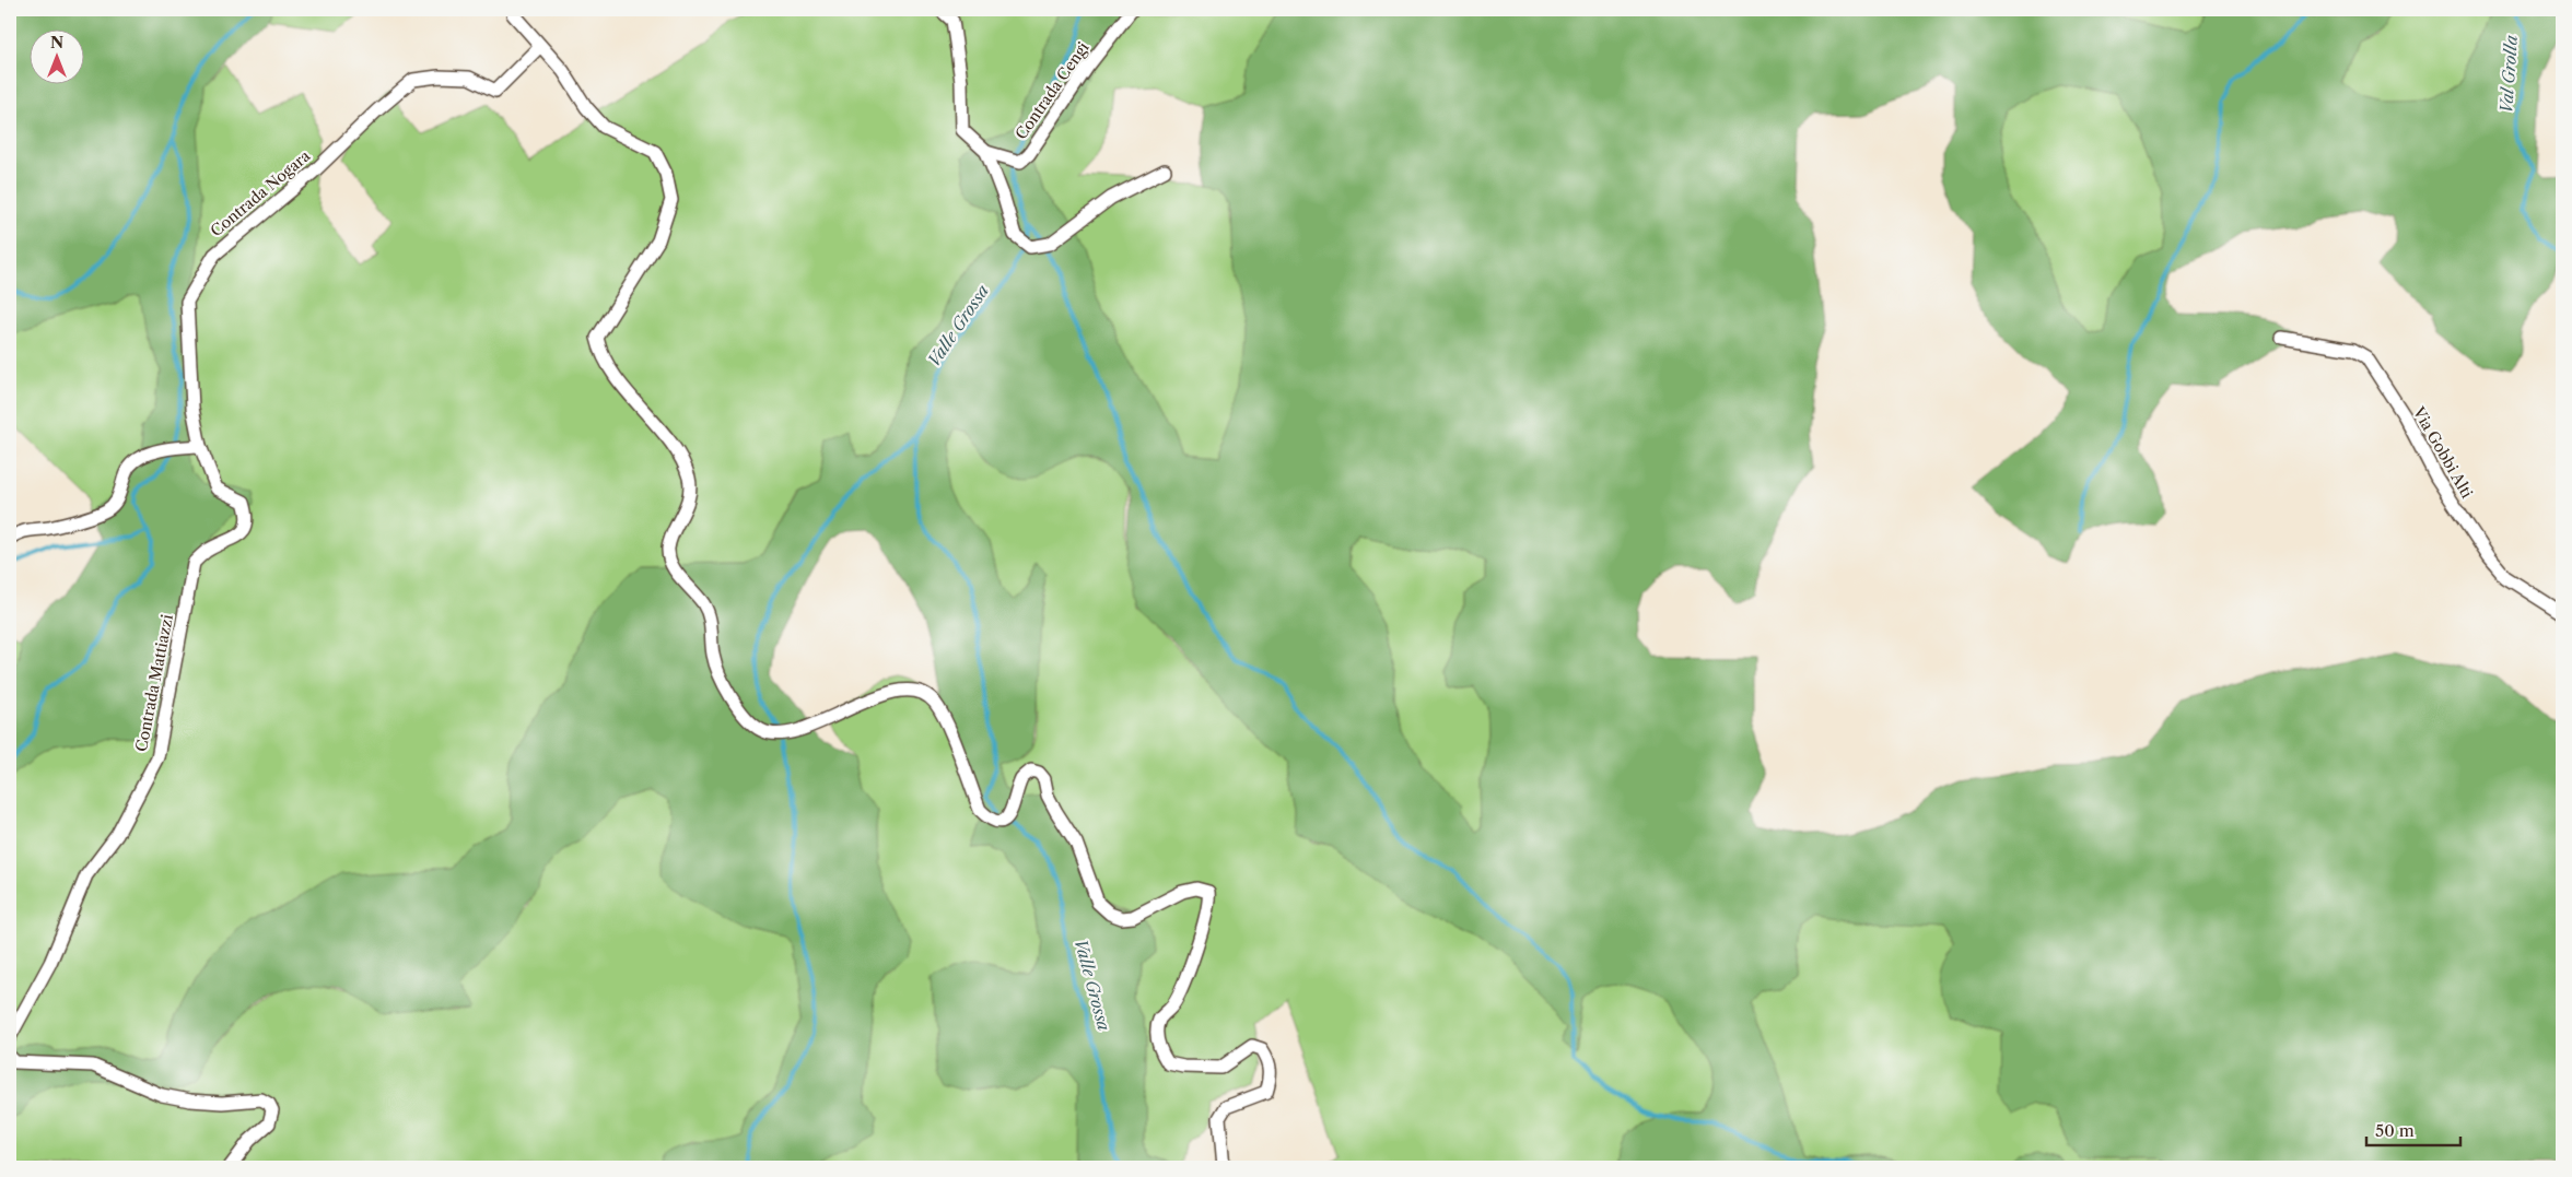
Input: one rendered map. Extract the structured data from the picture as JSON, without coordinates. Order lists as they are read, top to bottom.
{
  "streets": {
    "street": [
      "Contrada Cengi",
      "Contrada Nogara",
      "Via Gobbi Alti",
      "Contrada Mattiazzi"
    ]
  },
  "crossings": [
    ["Contrada Nogara", "Contrada Mattiazzi"]
  ],
  "water": ["Val Grolla", "Valle Grossa"],
  "scale_bar": "50 m",
  "north": "top"
}
